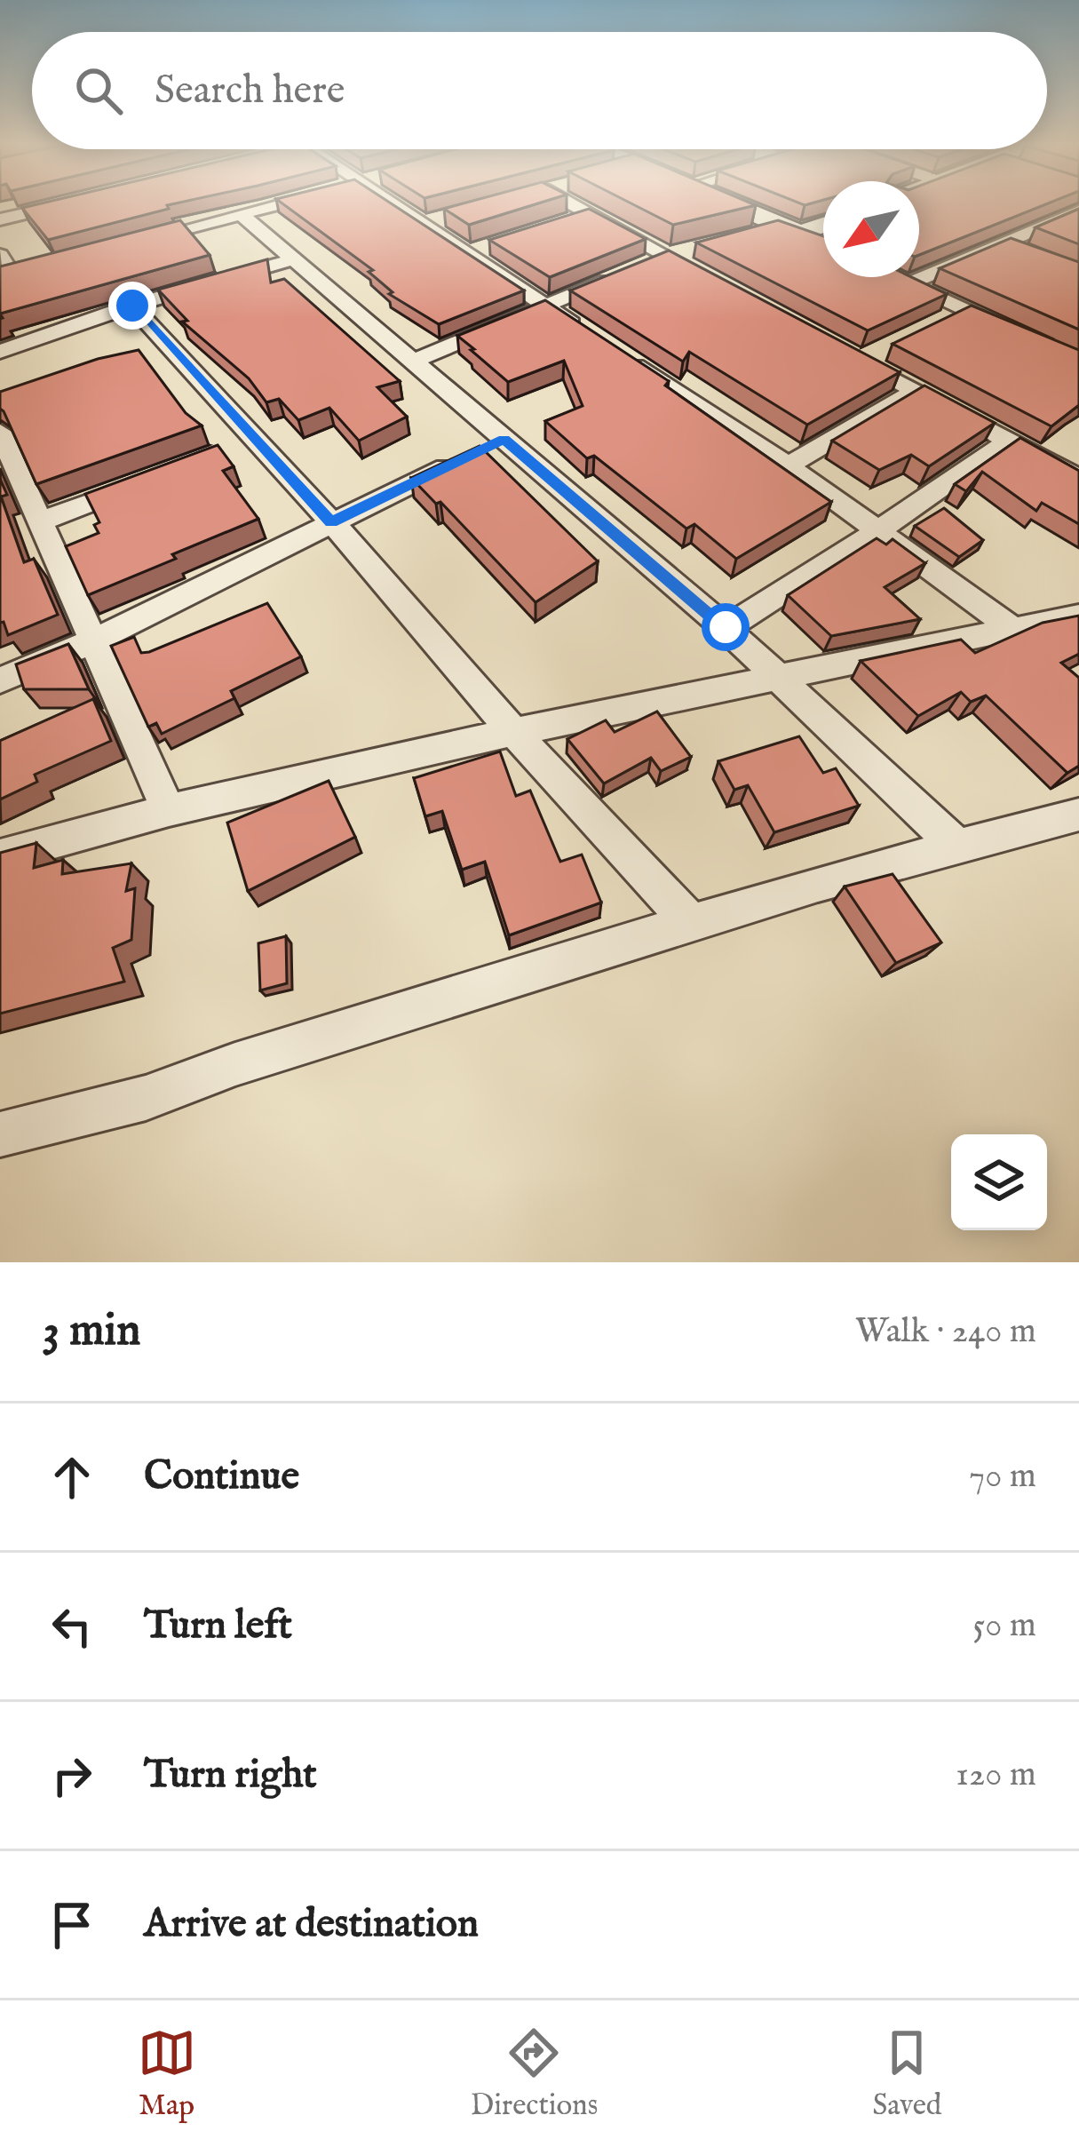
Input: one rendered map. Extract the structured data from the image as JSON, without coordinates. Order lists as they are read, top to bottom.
{
  "north": "bottom left",
  "page": {
    "search": "Search here",
    "heading": ["3 min", "Walk · 240 m"],
    "list": [
      ["Continue", "70 m"],
      ["Turn left", "50 m"],
      ["Turn right", "120 m"],
      "Arrive at destination"
    ],
    "nav": ["Map", "Directions", "Saved"]
  }
}
